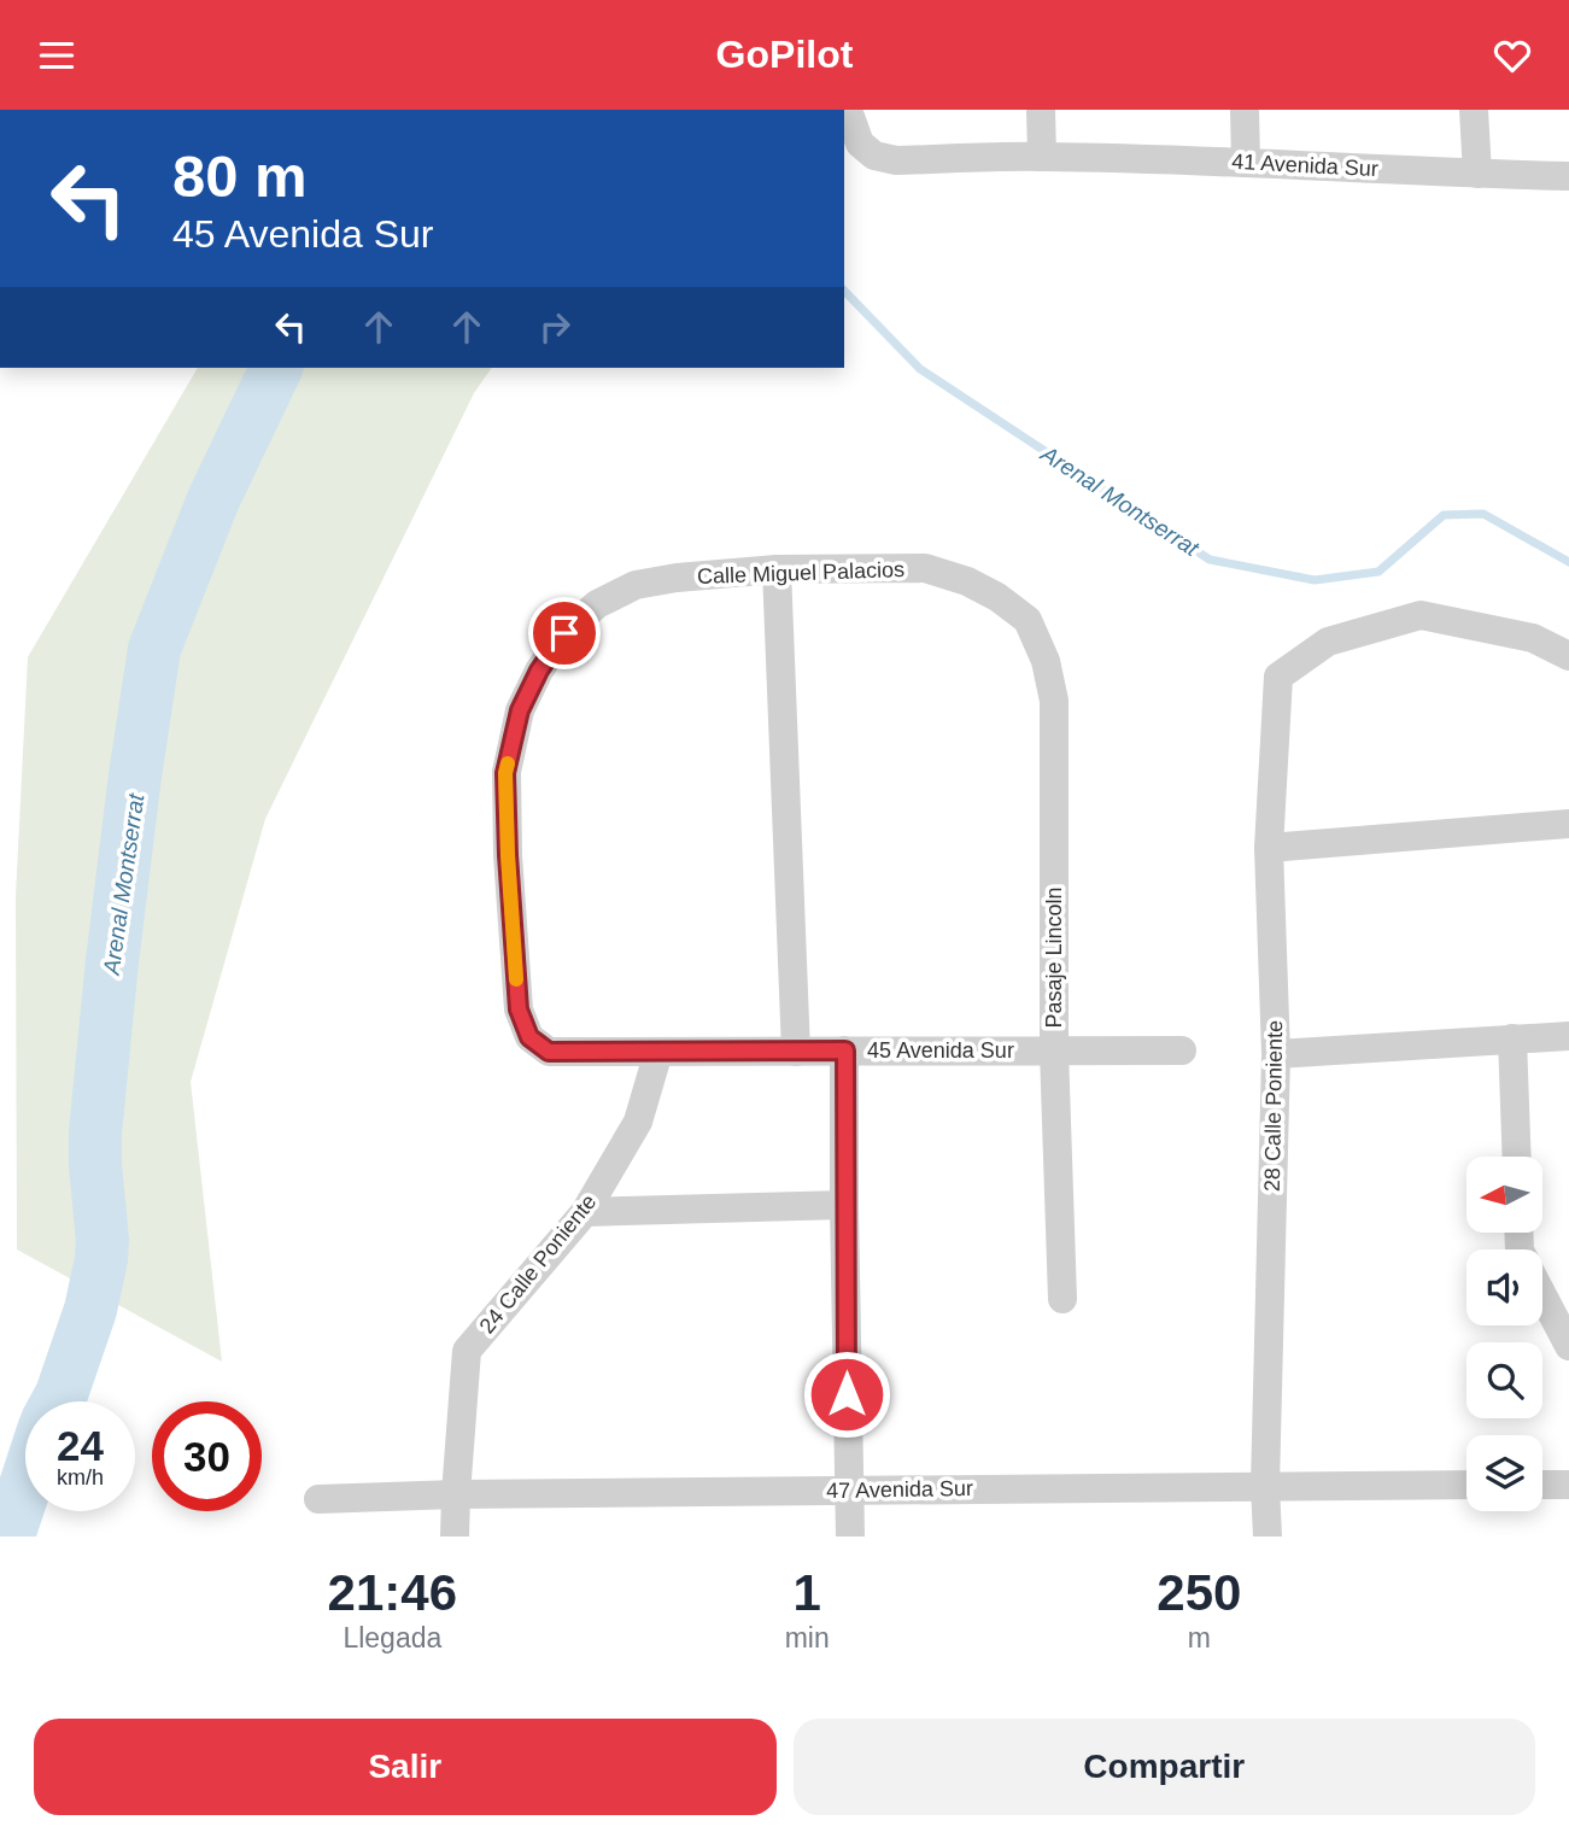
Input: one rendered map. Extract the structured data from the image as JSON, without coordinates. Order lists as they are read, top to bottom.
{
  "streets": {
    "street": [
      "41 Avenida Sur",
      "Calle Miguel Palacios",
      "Pasaje Lincoln",
      "45 Avenida Sur",
      "28 Calle Poniente",
      "24 Calle Poniente",
      "47 Avenida Sur"
    ]
  },
  "crossings": [
    ["Calle Miguel Palacios", "Pasaje Lincoln"],
    ["Calle Miguel Palacios", "45 Avenida Sur"],
    ["Pasaje Lincoln", "45 Avenida Sur"],
    ["45 Avenida Sur", "24 Calle Poniente"],
    ["28 Calle Poniente", "47 Avenida Sur"],
    ["24 Calle Poniente", "47 Avenida Sur"]
  ],
  "water": ["Arenal Montserrat"],
  "north": "left",
  "page": {
    "header": "GoPilot",
    "turn": ["80 m", "45 Avenida Sur"],
    "speed": "24 km/h",
    "limit": "30",
    "eta": [
      "21:46",
      "Llegada",
      "1",
      "min",
      "250",
      "m"
    ],
    "buttons": ["Salir", "Compartir"]
  }
}
